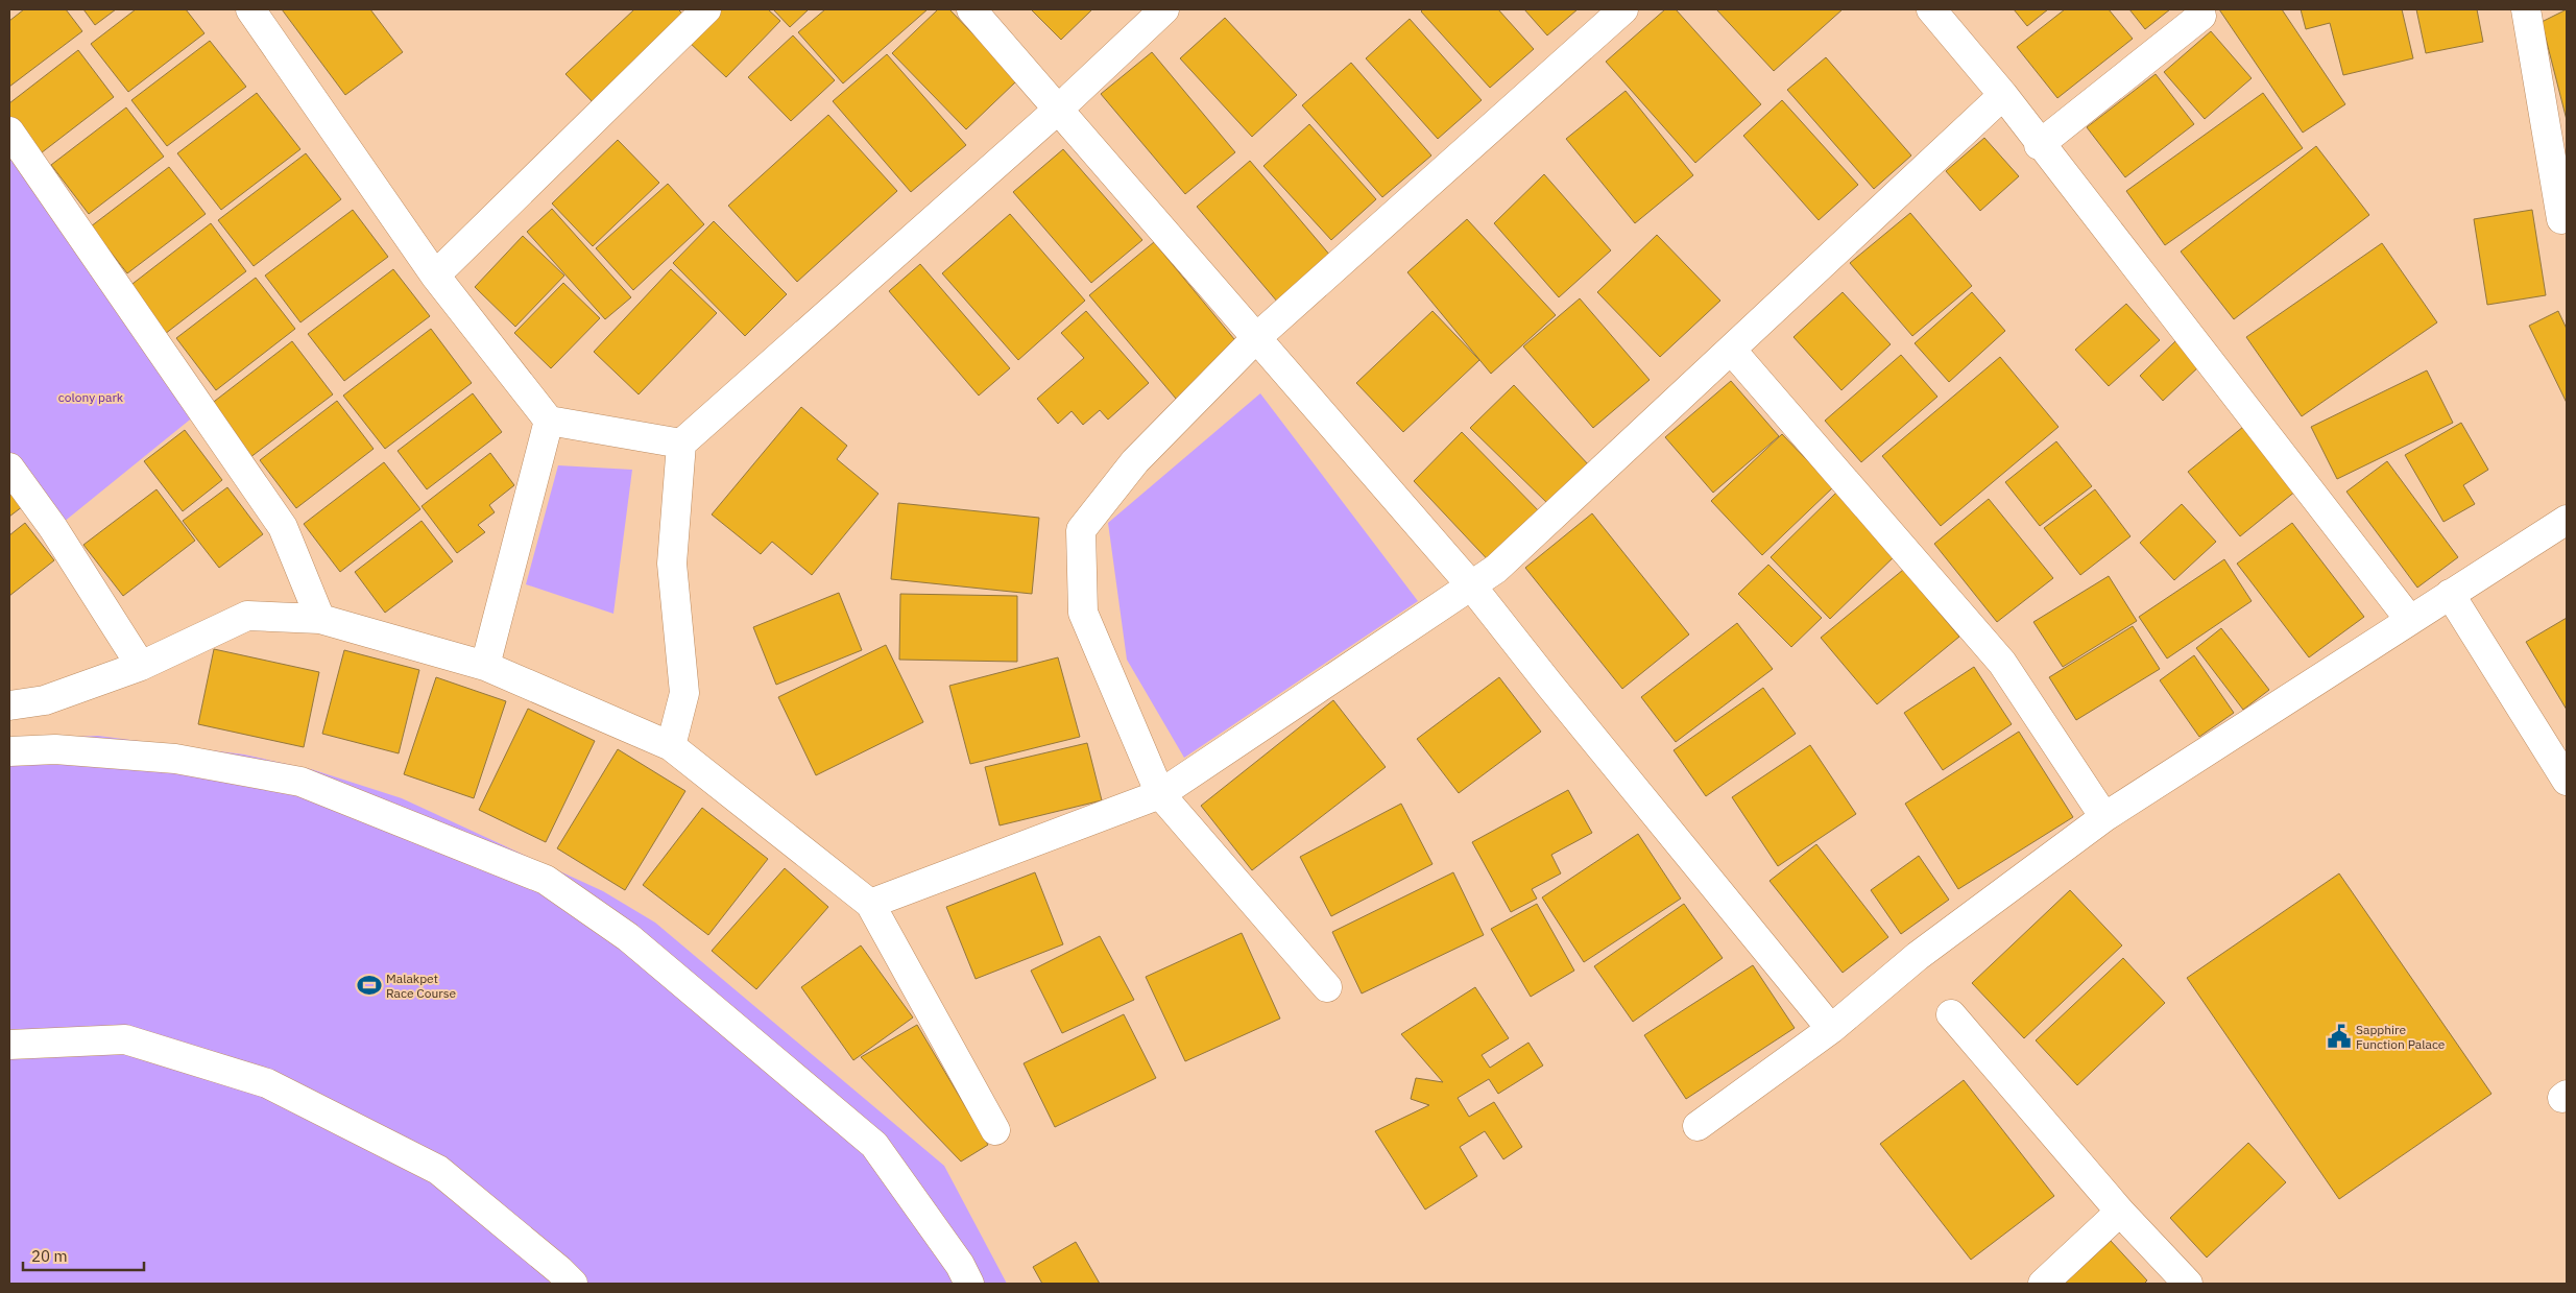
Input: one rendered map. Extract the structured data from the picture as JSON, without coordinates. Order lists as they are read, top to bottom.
{
  "parks": ["colony park"],
  "places": {
    "sports": ["Malakpet Race Course"],
    "public building": ["Sapphire Function Palace"]
  },
  "scale_bar": "20 m"
}
